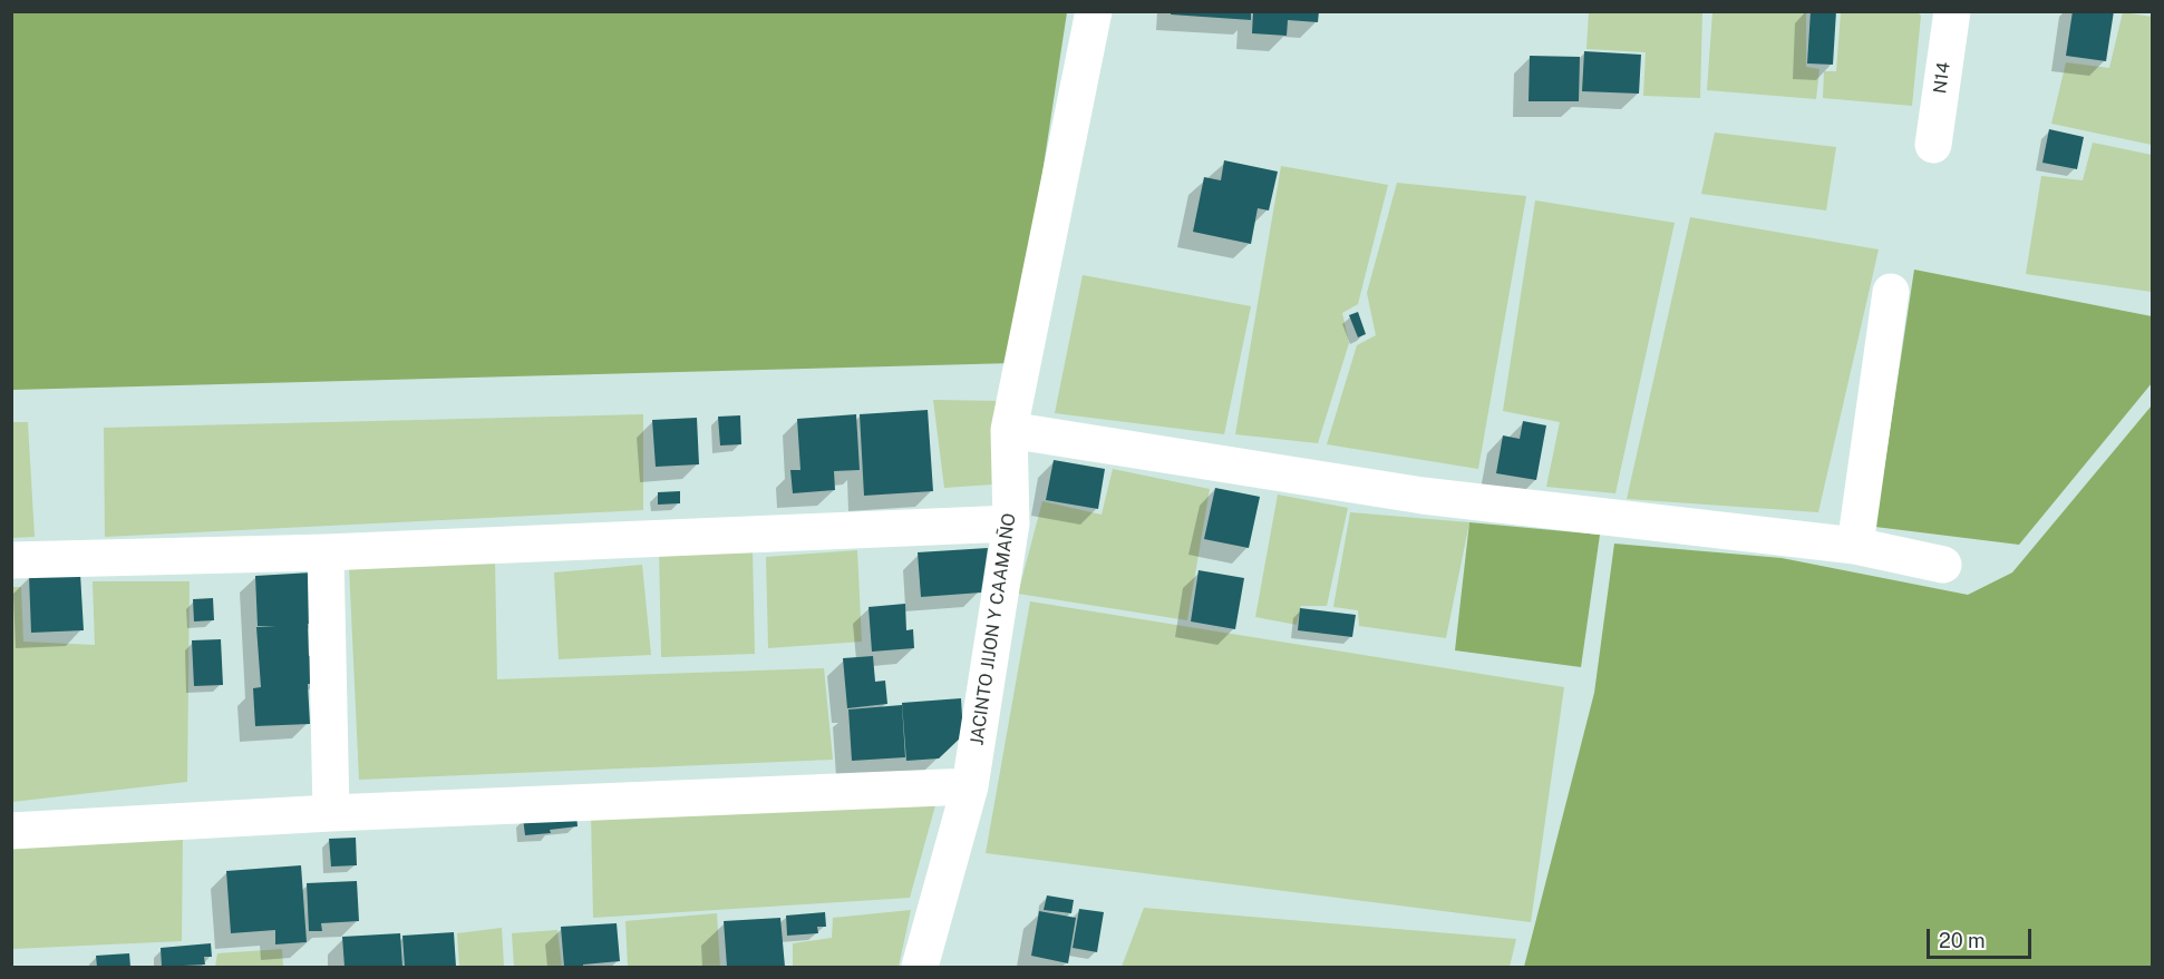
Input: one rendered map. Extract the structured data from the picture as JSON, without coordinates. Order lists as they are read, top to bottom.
{
  "streets": {
    "street": ["N14", "JACINTO JIJON Y CAAMAÑO"]
  },
  "scale_bar": "20 m"
}
